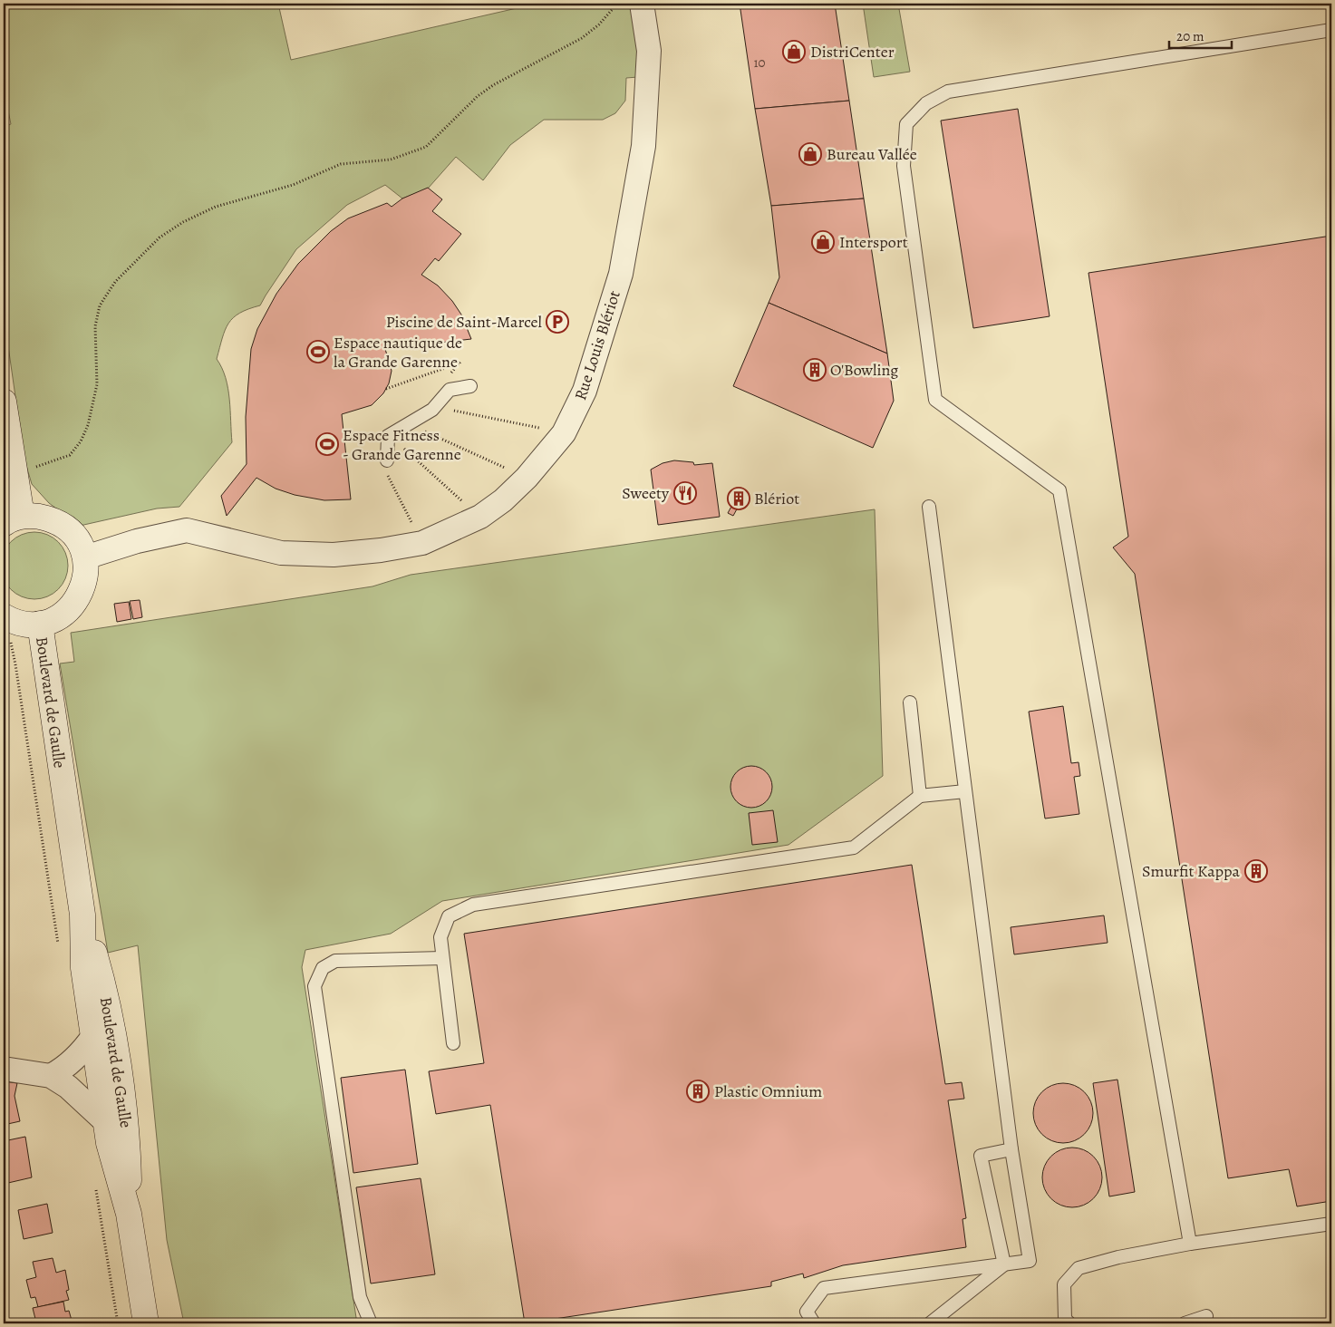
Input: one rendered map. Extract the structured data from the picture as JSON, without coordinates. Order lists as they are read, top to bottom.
{
  "streets": {
    "main road": ["Boulevard de Gaulle"],
    "street": ["Rue Louis Blériot"]
  },
  "places": {
    "shop": ["DistriCenter", "Bureau Vallée", "Intersport"],
    "parking": ["Piscine de Saint-Marcel"],
    "sports": ["Espace nautique de la Grande Garenne", "Espace Fitness - Grande Garenne"],
    "building": [
      "O'Bowling",
      "Blériot",
      "Smurfit Kappa",
      "Plastic Omnium"
    ],
    "restaurant": ["Sweety"]
  },
  "house_numbers": ["10"],
  "scale_bar": "20 m"
}
